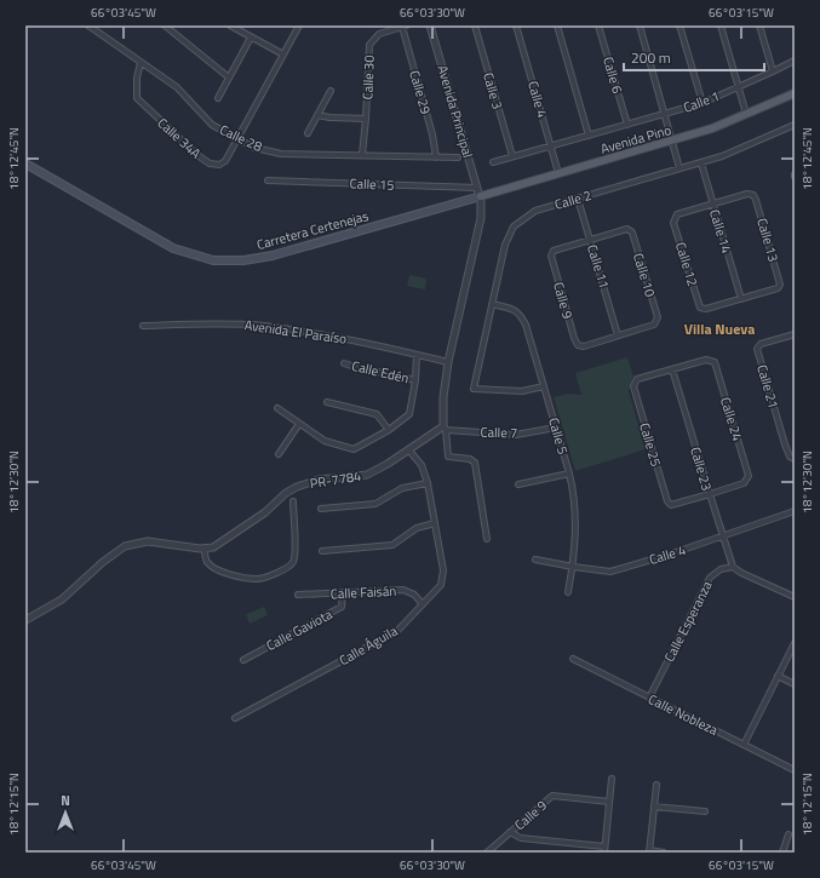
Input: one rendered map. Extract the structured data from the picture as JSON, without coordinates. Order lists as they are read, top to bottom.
{
  "streets": {
    "main road": ["Avenida Pino", "Carretera Certenejas"],
    "street": [
      "Calle 6",
      "Calle 30",
      "Calle 3",
      "Calle 29",
      "Calle 4",
      "Calle 1",
      "Avenida Principal",
      "Calle 34A",
      "Calle 28",
      "Calle 15",
      "Calle 2",
      "Calle 14",
      "Calle 13",
      "Calle 12",
      "Calle 11",
      "Calle 10",
      "Calle 9",
      "Avenida El Paraíso",
      "Calle Edén",
      "Calle 21",
      "Calle 24",
      "Calle 7",
      "Calle 5",
      "Calle 25",
      "Calle 23",
      "PR-7784",
      "Calle Faisán",
      "Calle Esperanza",
      "Calle Gaviota",
      "Calle Águila",
      "Calle Nobleza"
    ]
  },
  "crossings": [
    ["Calle 6", "Calle 1"],
    ["Calle 30", "Calle 29"],
    ["Calle 30", "Calle 28"],
    ["Calle 3", "Calle 1"],
    ["Calle 29", "Calle 28"],
    ["Calle 4", "Calle 1"],
    ["Calle 4", "Avenida Pino"],
    ["Calle 4", "Calle 5"],
    ["Calle 4", "Calle 23"],
    ["Avenida Principal", "Avenida Pino"],
    ["Avenida Principal", "Calle 15"],
    ["Avenida Principal", "Carretera Certenejas"],
    ["Calle 34A", "Calle 28"],
    ["Avenida Pino", "Carretera Certenejas"],
    ["Calle 2", "Calle 14"],
    ["Calle 2", "Calle 11"],
    ["Calle 2", "Calle 5"],
    ["Calle 14", "Calle 13"],
    ["Calle 14", "Calle 12"],
    ["Calle 13", "Calle 12"],
    ["Calle 11", "Calle 10"],
    ["Calle 11", "Calle 9"],
    ["Calle 10", "Calle 9"],
    ["Calle 24", "Calle 25"],
    ["Calle 24", "Calle 23"],
    ["Calle 7", "Calle 5"],
    ["Calle 7", "PR-7784"],
    ["Calle 25", "Calle 23"],
    ["Calle 23", "Calle Esperanza"],
    ["PR-7784", "Calle Águila"],
    ["Calle Faisán", "Calle Gaviota"],
    ["Calle Faisán", "Calle Águila"],
    ["Calle Esperanza", "Calle Nobleza"]
  ],
  "districts": ["Villa Nueva"],
  "scale_bar": "200 m",
  "north": "top",
  "coordinates": [
    "66°03'45\"W",
    "66°03'30\"W",
    "66°03'15\"W",
    "18°12'45\"N",
    "18°12'30\"N",
    "18°12'15\"N"
  ]
}
